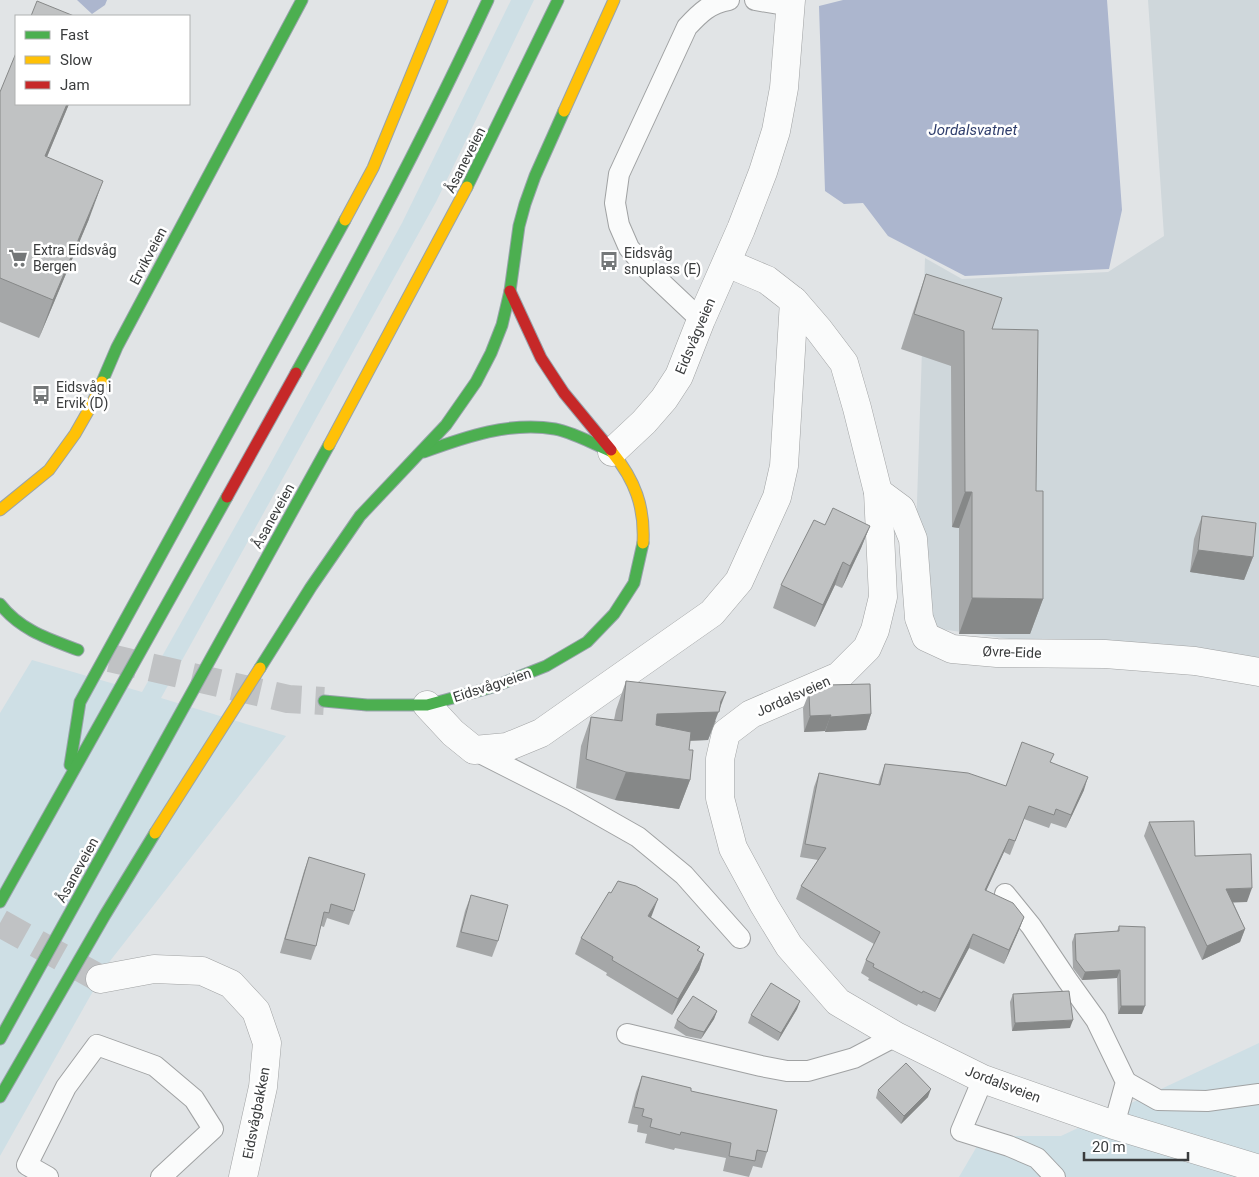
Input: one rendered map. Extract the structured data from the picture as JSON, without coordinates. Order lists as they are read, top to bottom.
{
  "streets": {
    "main road": ["Åsaneveien", "Ervikveien", "Eidsvågveien"],
    "street": ["Øvre-Eide", "Jordalsveien", "Eidsvågbakken"]
  },
  "crossings": [
    ["Eidsvågveien", "Jordalsveien"],
    ["Øvre-Eide", "Jordalsveien"]
  ],
  "water": ["Jordalsvatnet"],
  "places": {
    "supermarket": ["Extra Eidsvåg Bergen"],
    "bus stop": ["Eidsvåg snuplass (E)", "Eidsvåg i Ervik (D)"]
  },
  "legend": ["Fast", "Slow", "Jam"],
  "scale_bar": "20 m"
}
